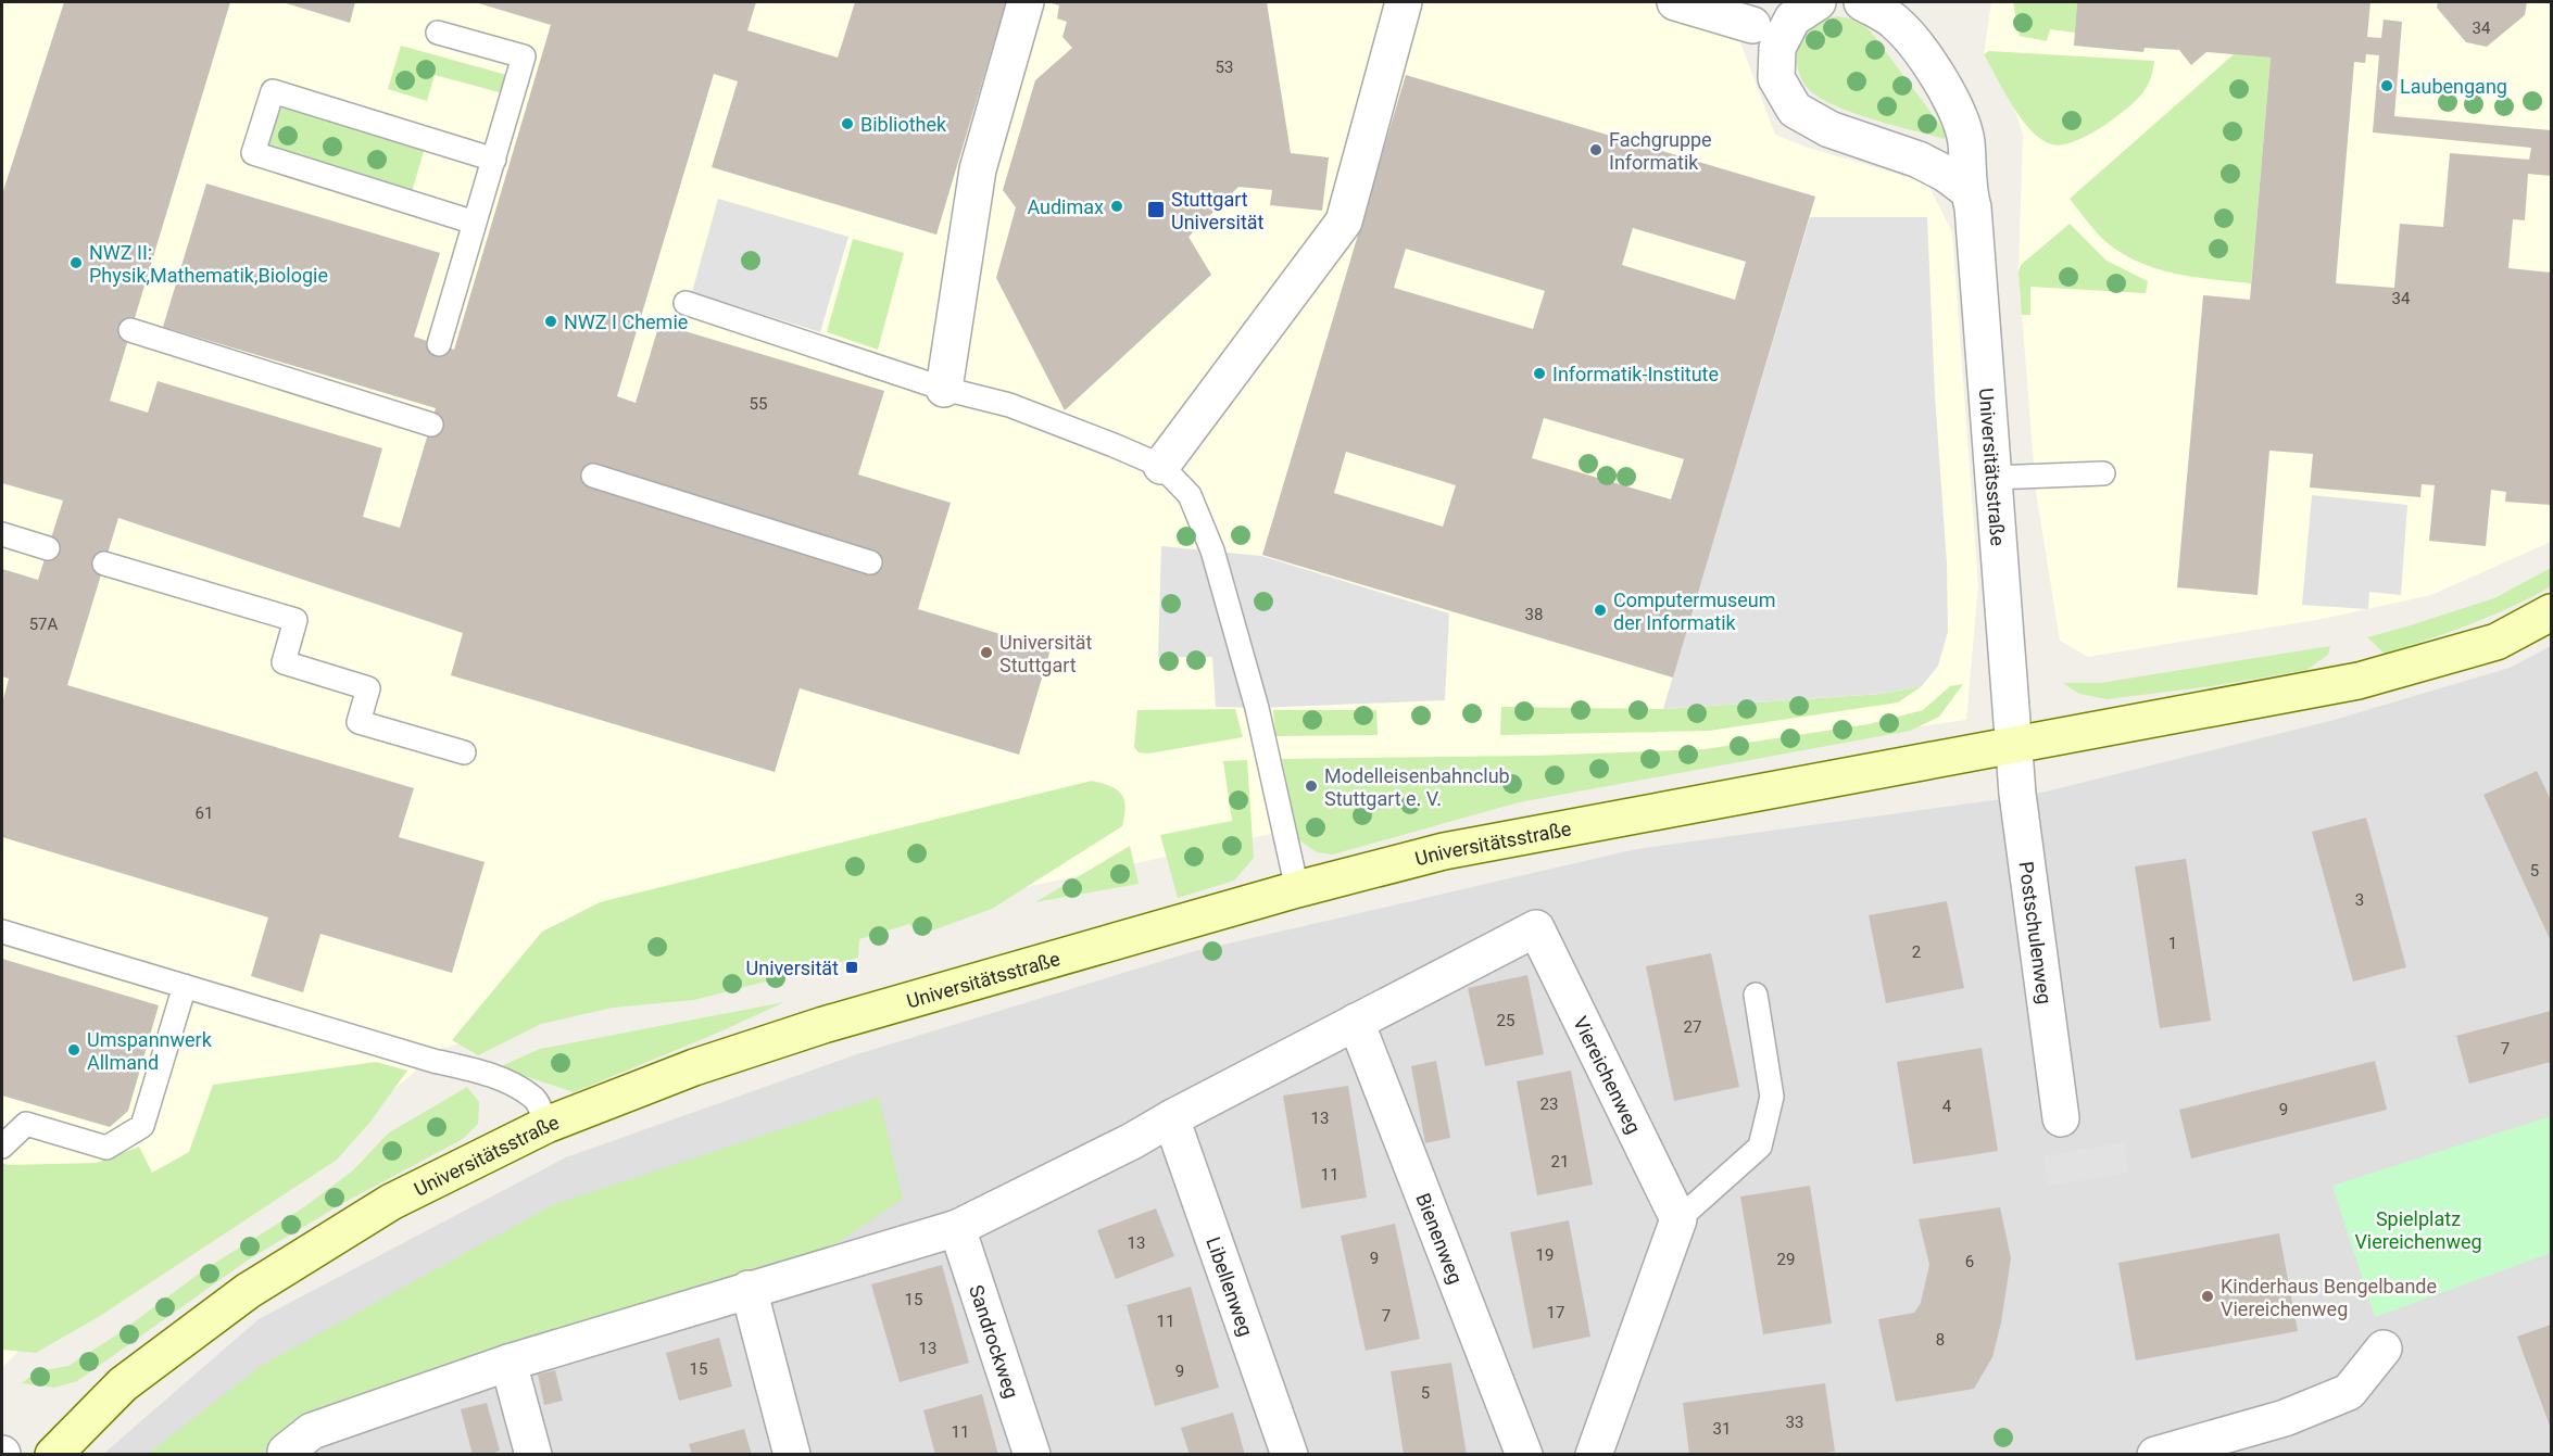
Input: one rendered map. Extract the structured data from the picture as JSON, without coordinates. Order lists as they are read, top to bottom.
{
  "streets": {
    "street": [
      "Universitätsstraße",
      "Postschulenweg",
      "Viereichenweg",
      "Bienenweg",
      "Libellenweg",
      "Sandrockweg"
    ]
  },
  "crossings": [
    ["Universitätsstraße", "Postschulenweg"],
    ["Viereichenweg", "Bienenweg"]
  ],
  "parks": ["Spielplatz Viereichenweg"],
  "places": {
    "other": [
      "Laubengang",
      "Bibliothek",
      "Fachgruppe Informatik",
      "Audimax",
      "NWZ II: Physik,Mathematik,Biologie",
      "NWZ I Chemie",
      "Informatik-Institute",
      "Computermuseum der Informatik",
      "Universität Stuttgart",
      "Modelleisenbahnclub Stuttgart e. V.",
      "Umspannwerk Allmand",
      "Kinderhaus Bengelbande Viereichenweg"
    ],
    "transit": ["Stuttgart Universität", "Universität"]
  },
  "house_numbers": [
    "34",
    "53",
    "34",
    "55",
    "38",
    "57A",
    "61",
    "5",
    "3",
    "1",
    "2",
    "25",
    "27",
    "7",
    "23",
    "4",
    "9",
    "13",
    "21",
    "11",
    "13",
    "19",
    "9",
    "29",
    "6",
    "15",
    "17",
    "7",
    "11",
    "8",
    "13",
    "15",
    "9",
    "5",
    "33",
    "31",
    "11"
  ]
}
